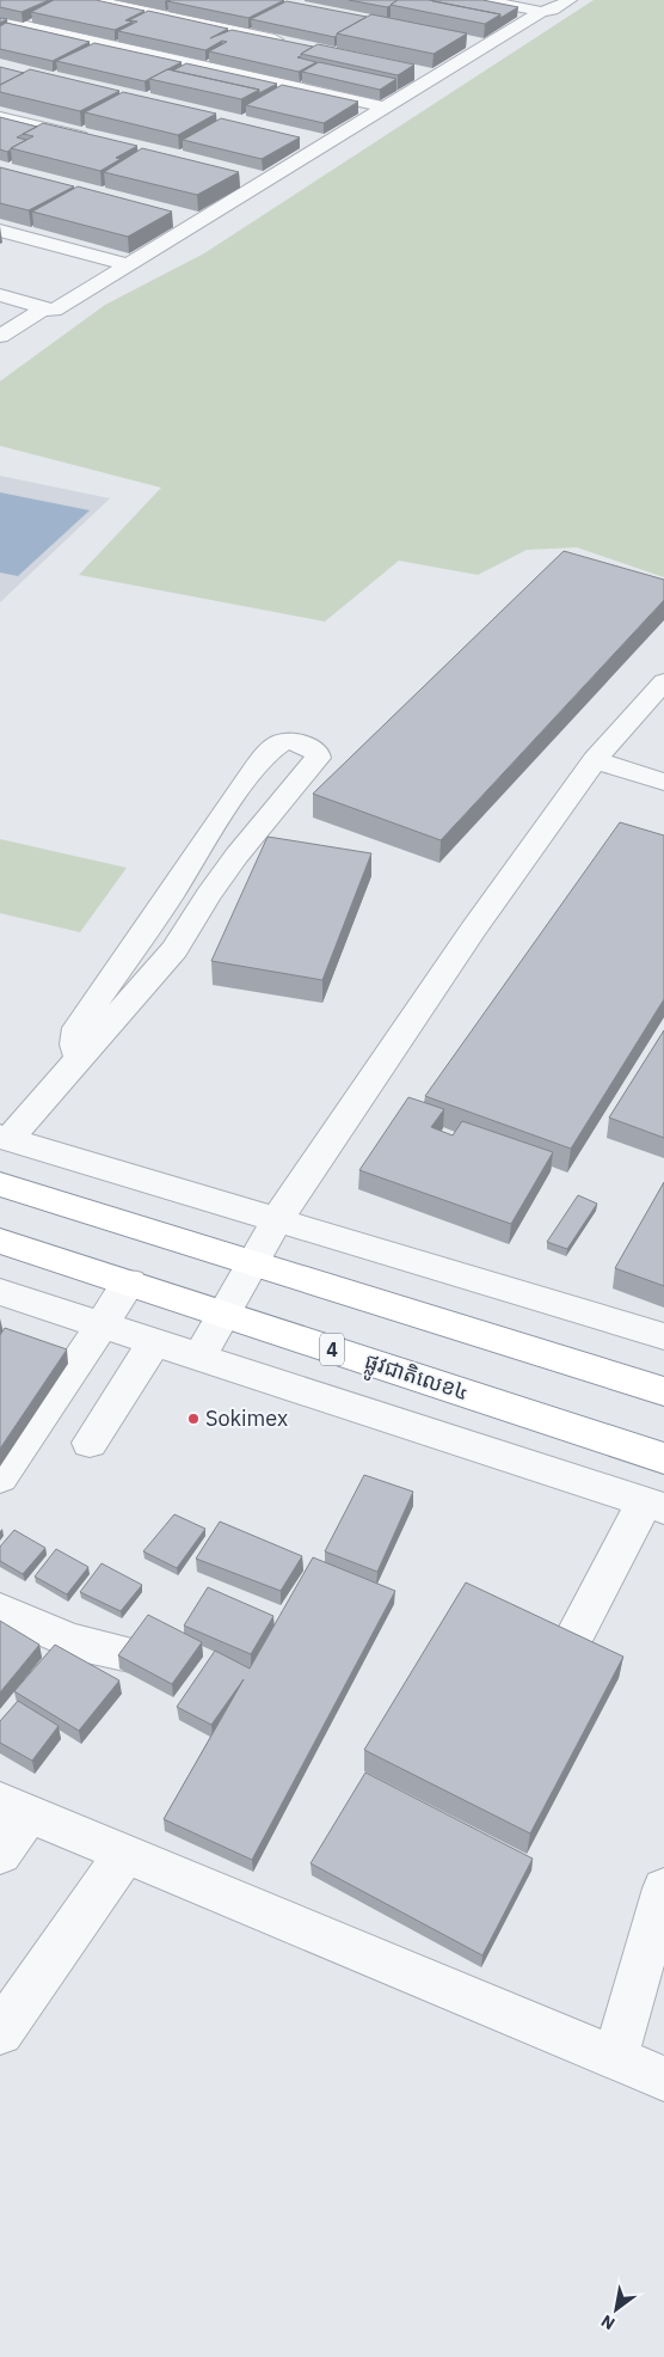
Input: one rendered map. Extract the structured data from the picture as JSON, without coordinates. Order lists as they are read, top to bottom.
{
  "streets": {
    "highway": ["4", "ផ្លូវជាតិលេខ៤"]
  },
  "places": ["Sokimex"],
  "north": "bottom left"
}
